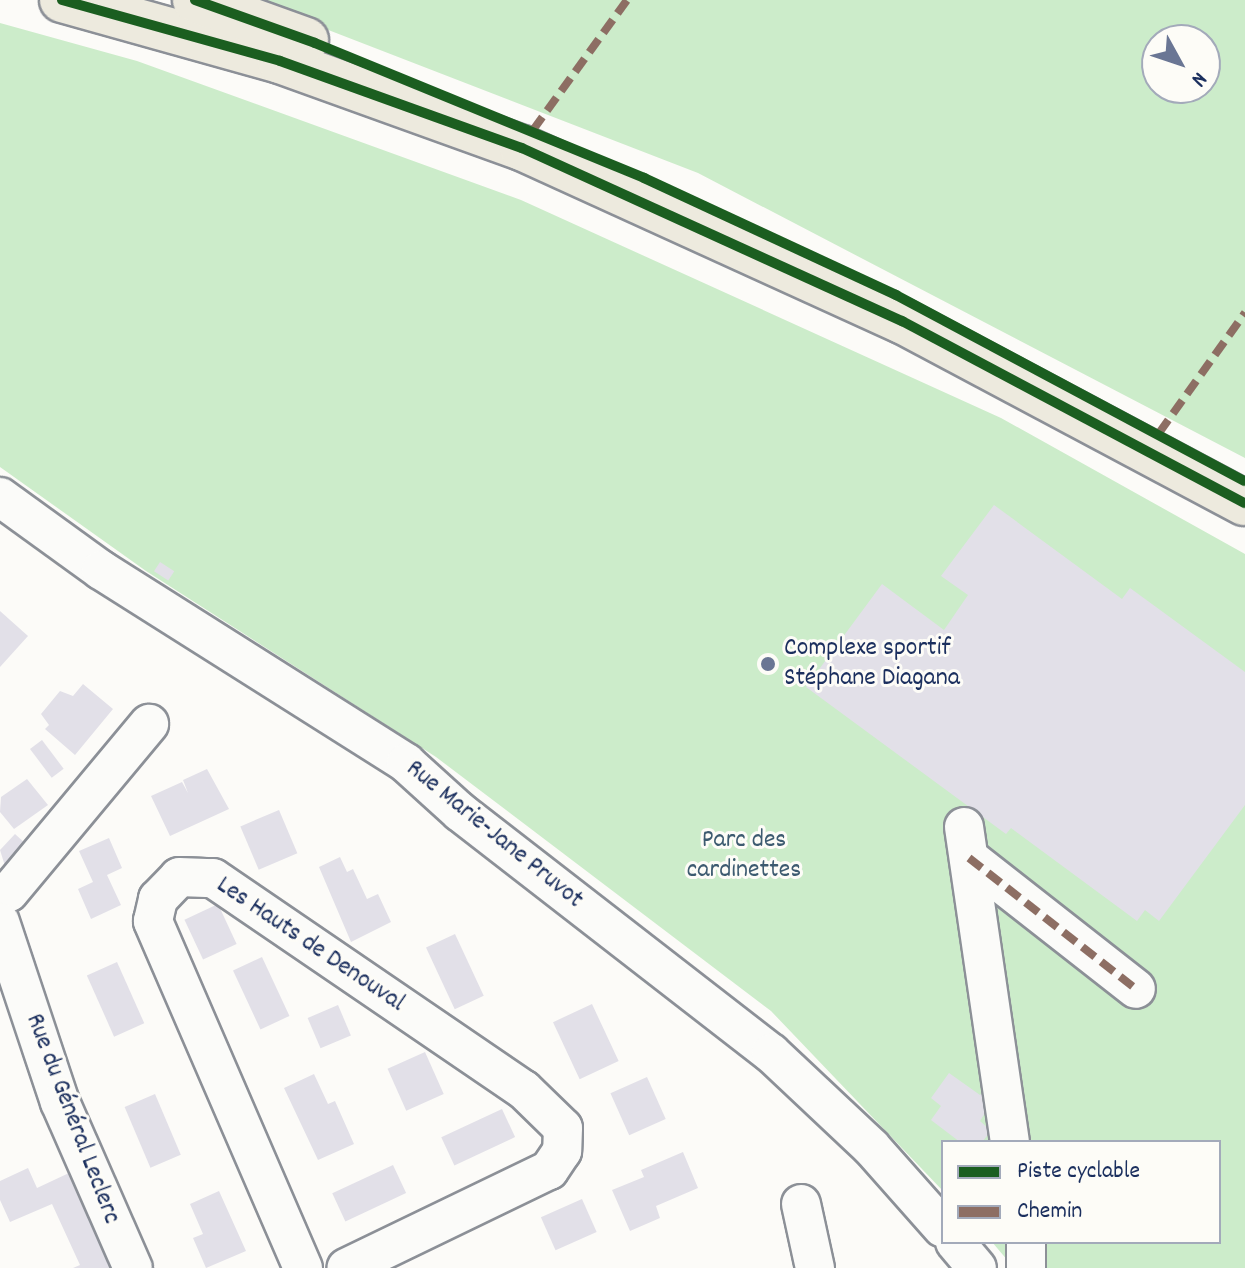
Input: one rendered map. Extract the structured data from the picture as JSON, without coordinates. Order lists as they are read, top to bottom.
{
  "streets": {
    "street": ["Rue Marie-Jane Pruvot", "Les Hauts de Denouval", "Rue du Général Leclerc"]
  },
  "parks": ["Parc des cardinettes"],
  "places": ["Complexe sportif Stéphane Diagana"],
  "legend": ["Piste cyclable", "Chemin"],
  "north": "bottom right"
}
